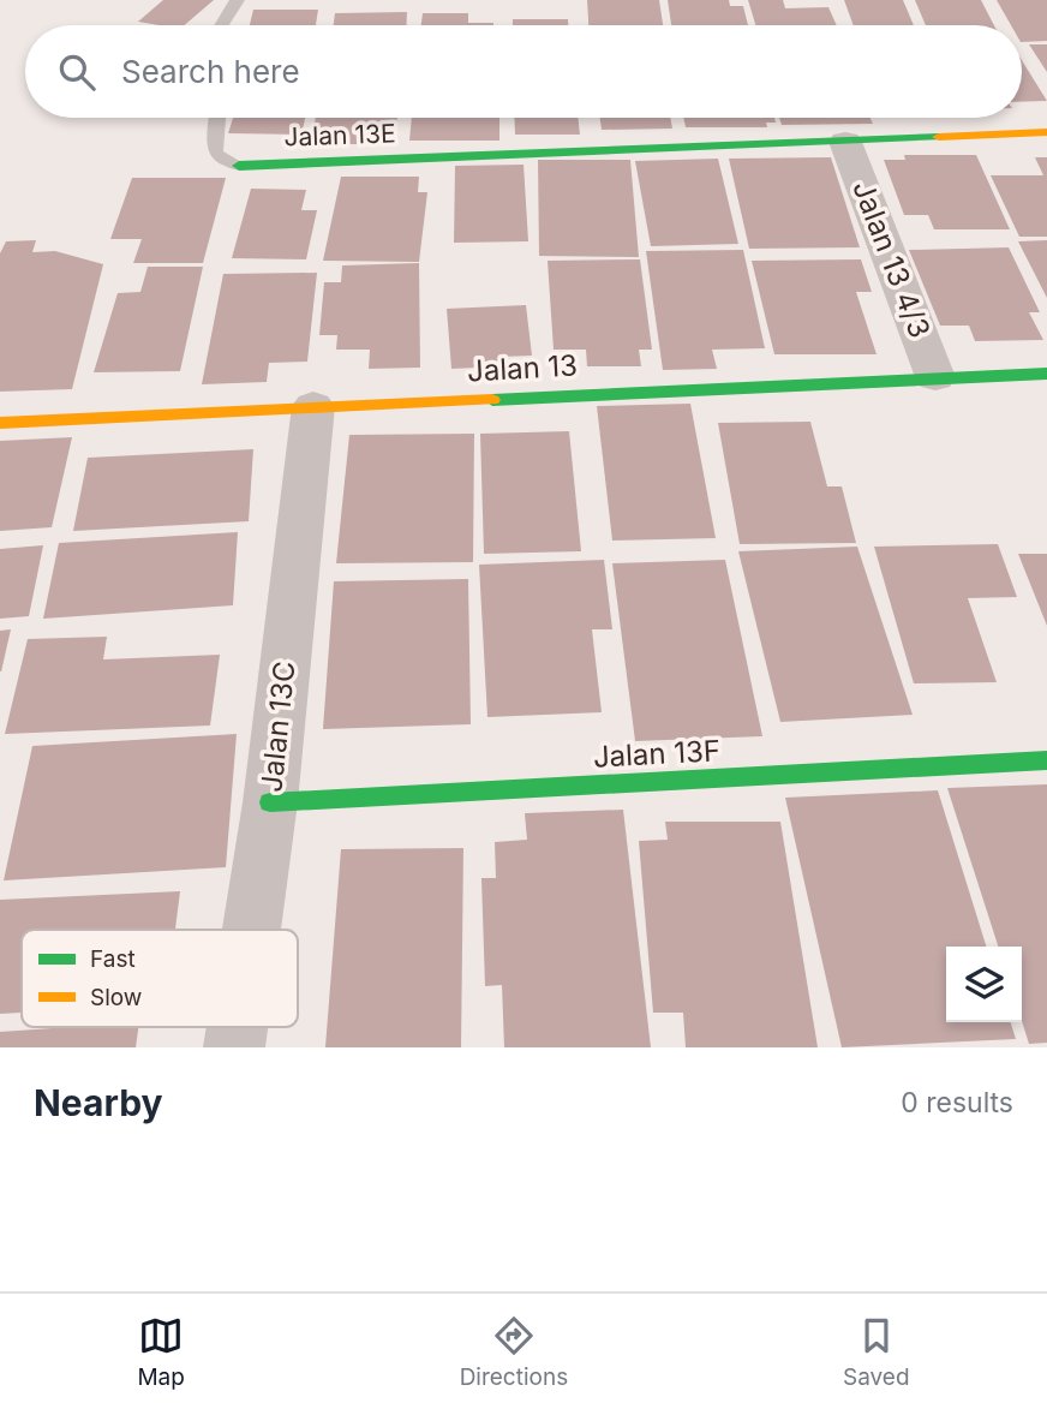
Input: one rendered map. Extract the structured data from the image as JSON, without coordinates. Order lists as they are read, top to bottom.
{
  "streets": {
    "street": [
      "Jalan 13E",
      "Jalan 13 4/3",
      "Jalan 13",
      "Jalan 13C",
      "Jalan 13F"
    ]
  },
  "crossings": [
    ["Jalan 13E", "Jalan 13 4/3"],
    ["Jalan 13 4/3", "Jalan 13"],
    ["Jalan 13", "Jalan 13C"],
    ["Jalan 13C", "Jalan 13F"]
  ],
  "legend": ["Fast", "Slow"],
  "page": {
    "search": "Search here",
    "heading": ["Nearby", "0 results"],
    "nav": ["Map", "Directions", "Saved"]
  }
}
